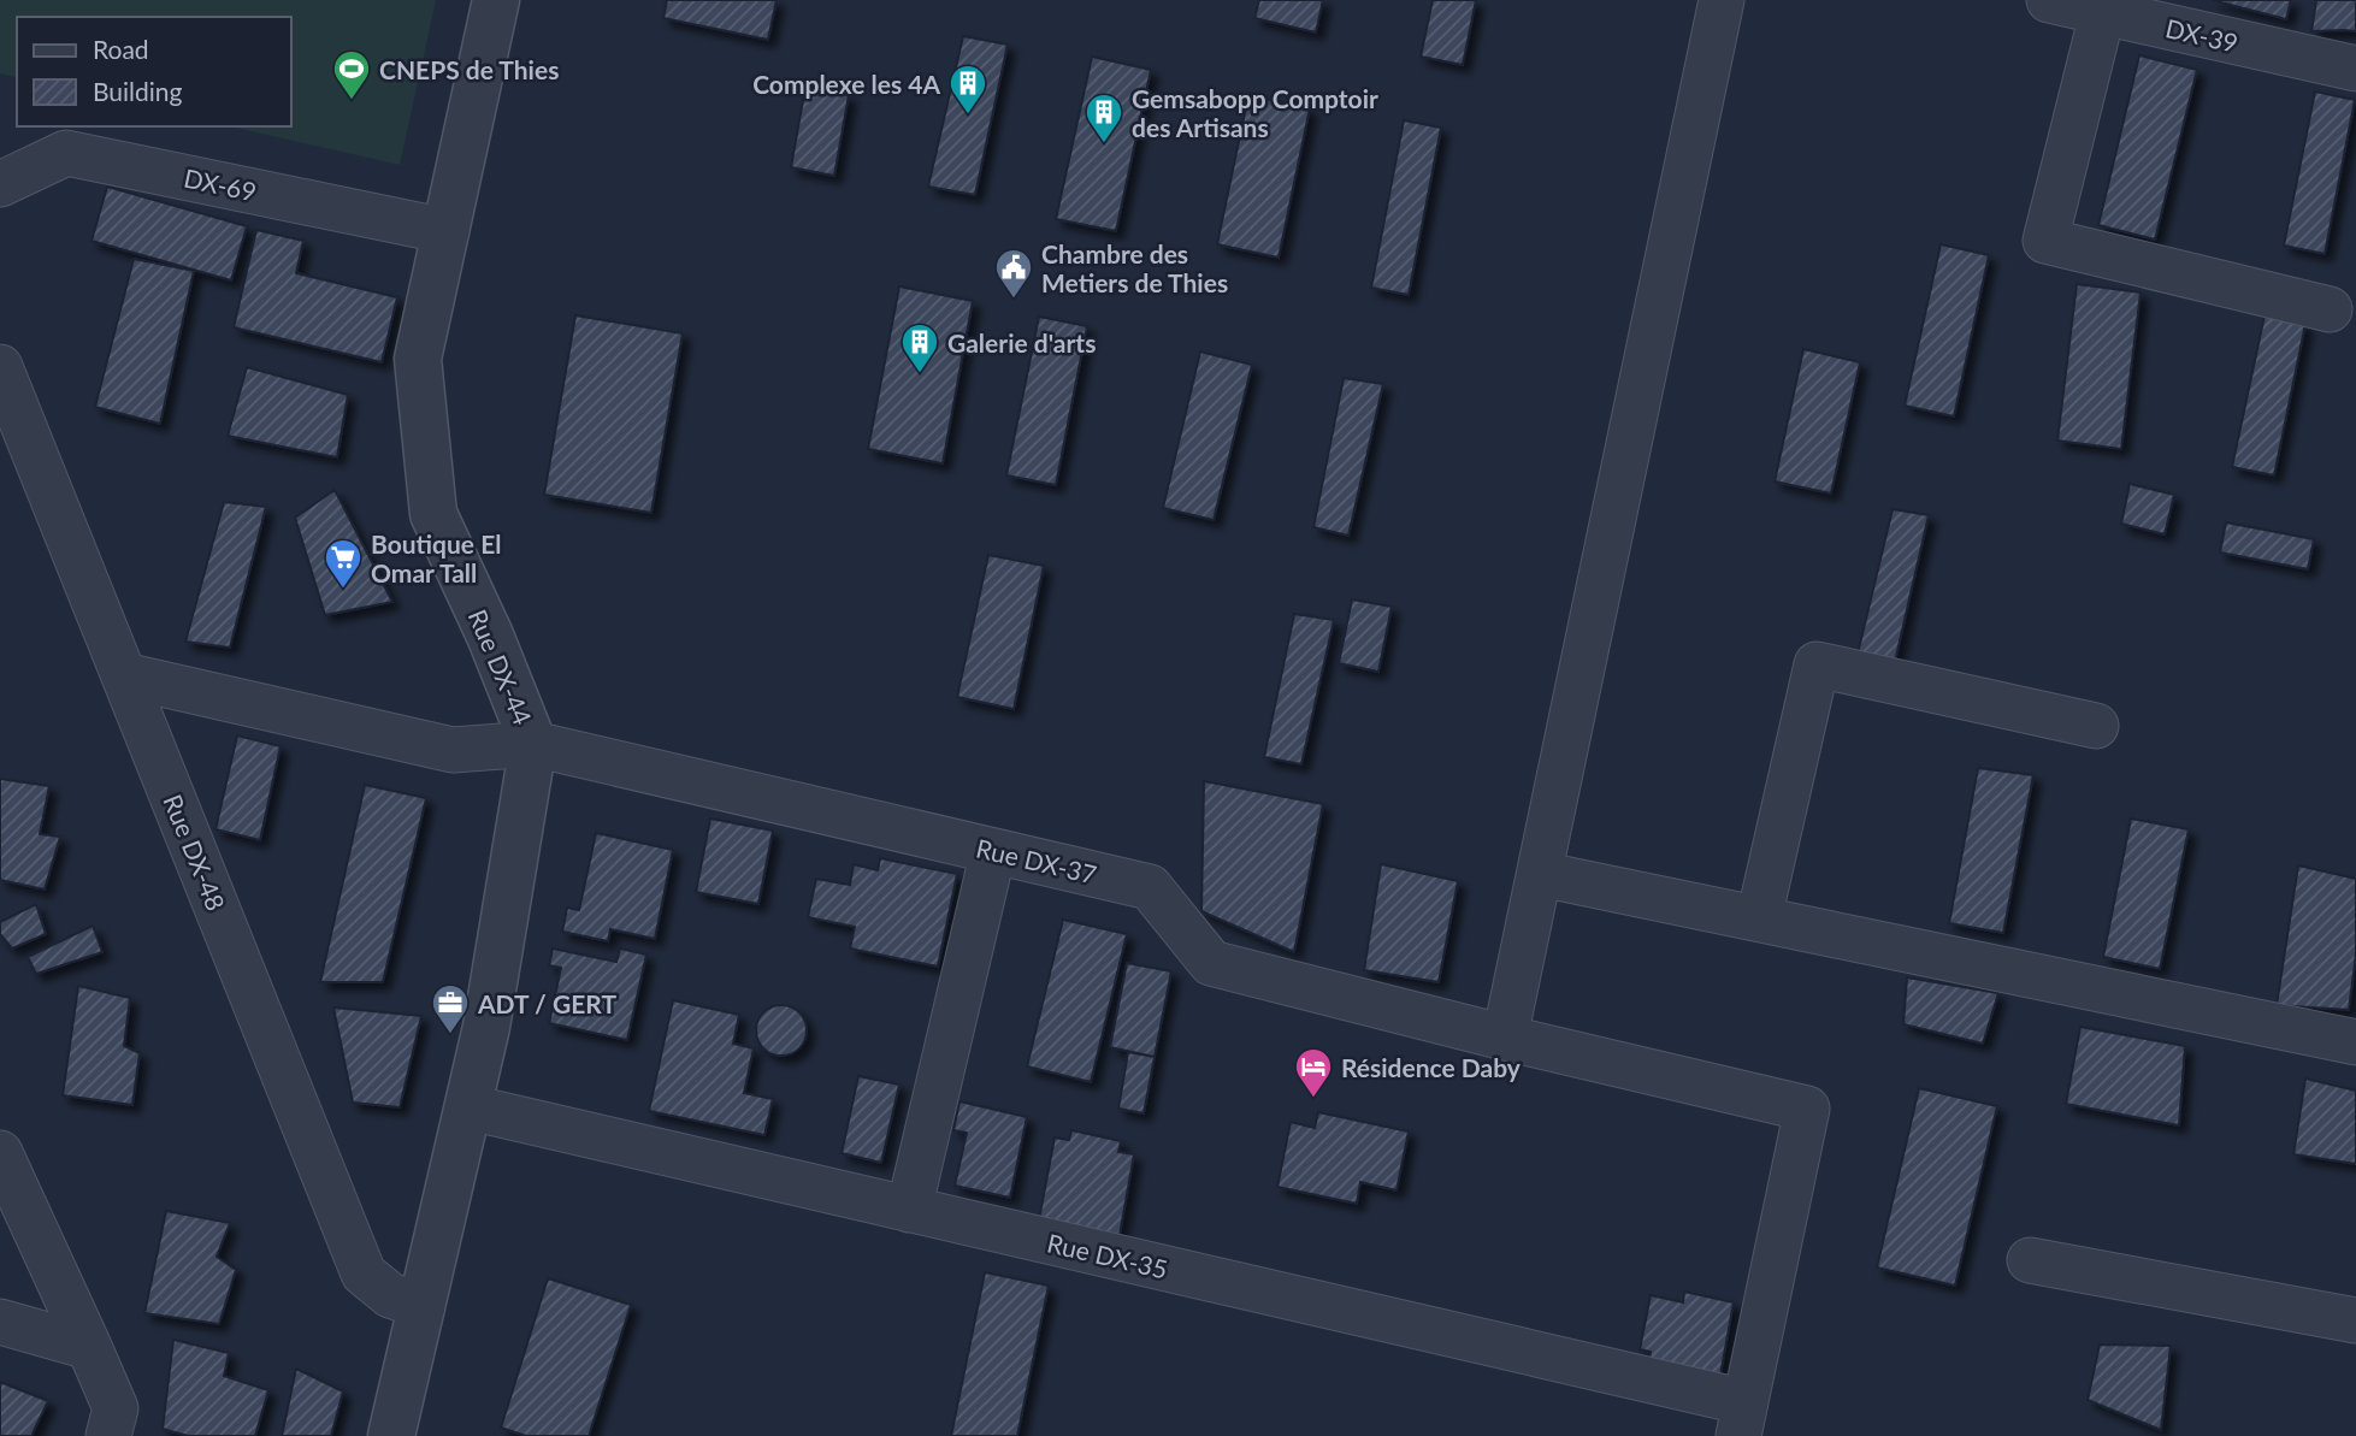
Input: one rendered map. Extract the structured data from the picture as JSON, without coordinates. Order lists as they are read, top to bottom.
{
  "streets": {
    "street": [
      "DX-39",
      "DX-69",
      "Rue DX-44",
      "Rue DX-48",
      "Rue DX-37",
      "Rue DX-35"
    ]
  },
  "crossings": [
    ["DX-69", "Rue DX-44"],
    ["Rue DX-44", "Rue DX-48"],
    ["Rue DX-44", "Rue DX-37"],
    ["Rue DX-44", "Rue DX-35"],
    ["Rue DX-48", "Rue DX-37"],
    ["Rue DX-37", "Rue DX-35"]
  ],
  "places": {
    "sports": ["CNEPS de Thies"],
    "building": ["Complexe les 4A", "Gemsabopp Comptoir des Artisans", "Galerie d'arts"],
    "public building": ["Chambre des Metiers de Thies"],
    "supermarket": ["Boutique El Omar Tall"],
    "office": ["ADT / GERT"],
    "hotel": ["Résidence Daby"]
  },
  "legend": ["Road", "Building"]
}
